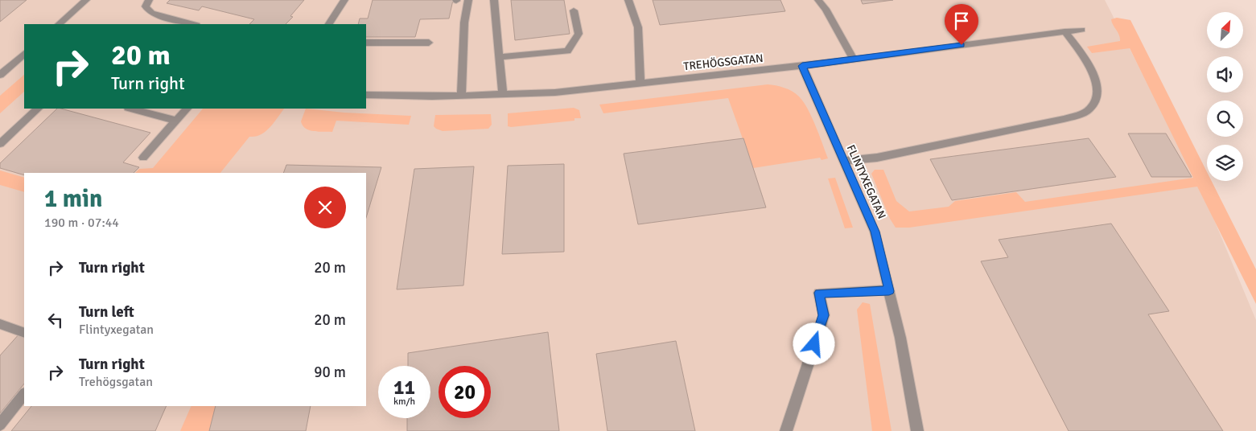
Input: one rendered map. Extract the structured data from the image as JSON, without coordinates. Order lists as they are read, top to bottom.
{
  "streets": {
    "street": ["TREHÖGSGATAN", "FLINTYXEGATAN"]
  },
  "crossings": [
    ["TREHÖGSGATAN", "FLINTYXEGATAN"]
  ],
  "north": "top right",
  "page": {
    "turn": ["20 m", "Turn right"],
    "heading": ["1 min", "190 m · 07:44"],
    "list": [
      {
        "name": "Turn right",
        "value": "20 m"
      },
      {
        "name": "Turn left",
        "note": "Flintyxegatan",
        "value": "20 m"
      },
      {
        "name": "Turn right",
        "note": "Trehögsgatan",
        "value": "90 m"
      }
    ],
    "speed": "11 km/h",
    "limit": "20"
  }
}
